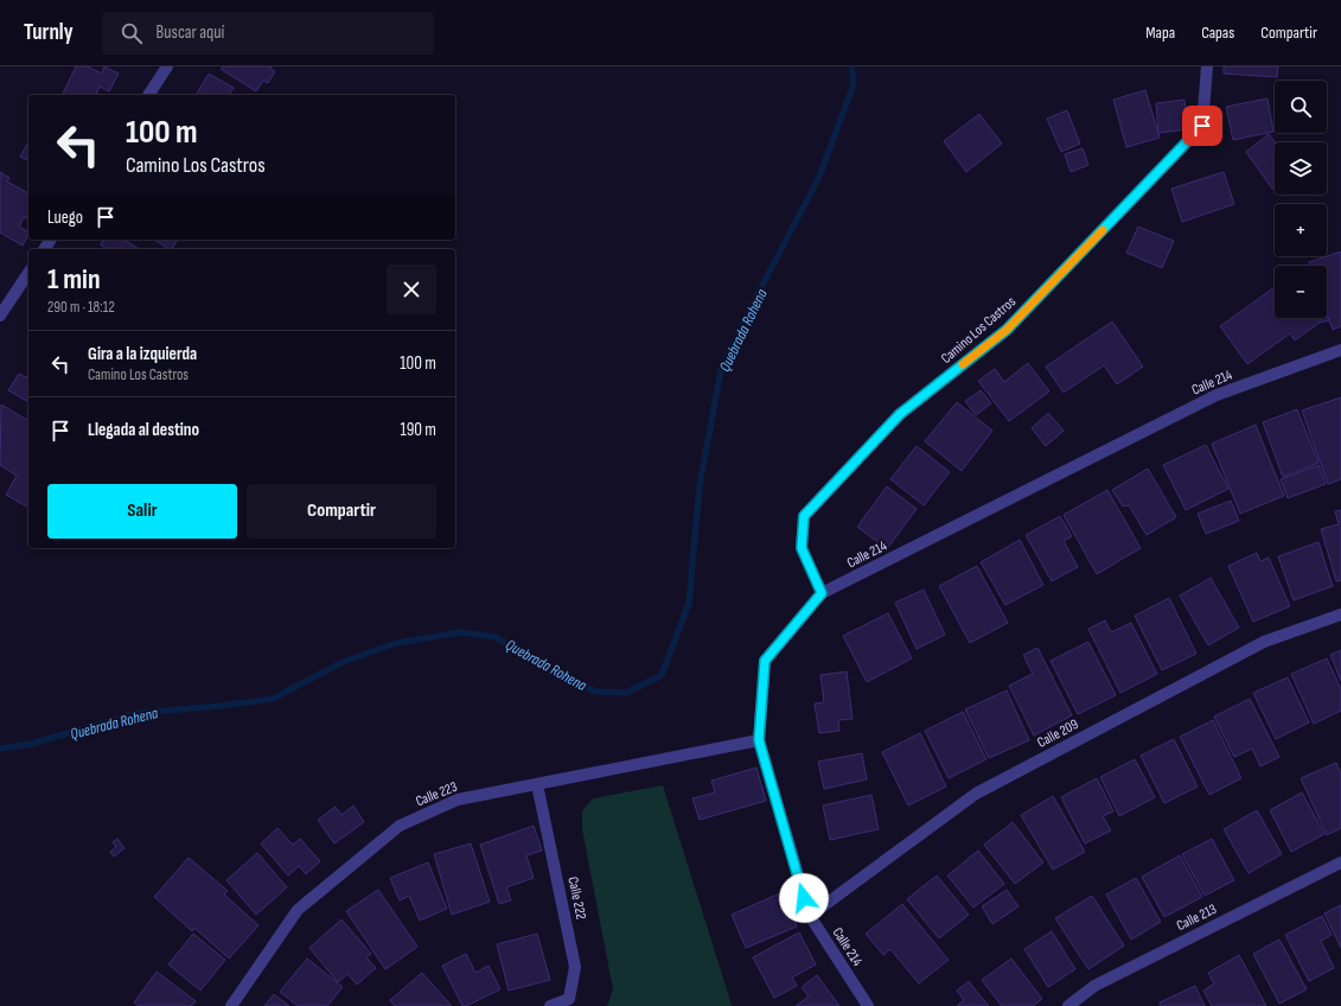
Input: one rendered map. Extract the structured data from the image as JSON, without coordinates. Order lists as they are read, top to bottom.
{
  "streets": {
    "street": [
      "Camino Los Castros",
      "Calle 214",
      "Calle 209",
      "Calle 223",
      "Calle 222",
      "Calle 213"
    ]
  },
  "crossings": [
    ["Camino Los Castros", "Calle 214"],
    ["Calle 214", "Calle 209"],
    ["Calle 214", "Calle 223"],
    ["Calle 223", "Calle 222"]
  ],
  "water": ["Quebrada Rohena"],
  "page": {
    "header": "Turnly",
    "search": "Buscar aquí",
    "nav": ["Mapa", "Capas", "Compartir"],
    "map_buttons": ["+", "−"],
    "turn": ["100 m", "Camino Los Castros"],
    "then": "Luego",
    "heading": ["1 min", "290 m · 18:12"],
    "list": [
      {
        "name": "Gira a la izquierda",
        "note": "Camino Los Castros",
        "value": "100 m"
      },
      {
        "name": "Llegada al destino",
        "value": "190 m"
      }
    ],
    "buttons": ["Salir", "Compartir"]
  }
}
